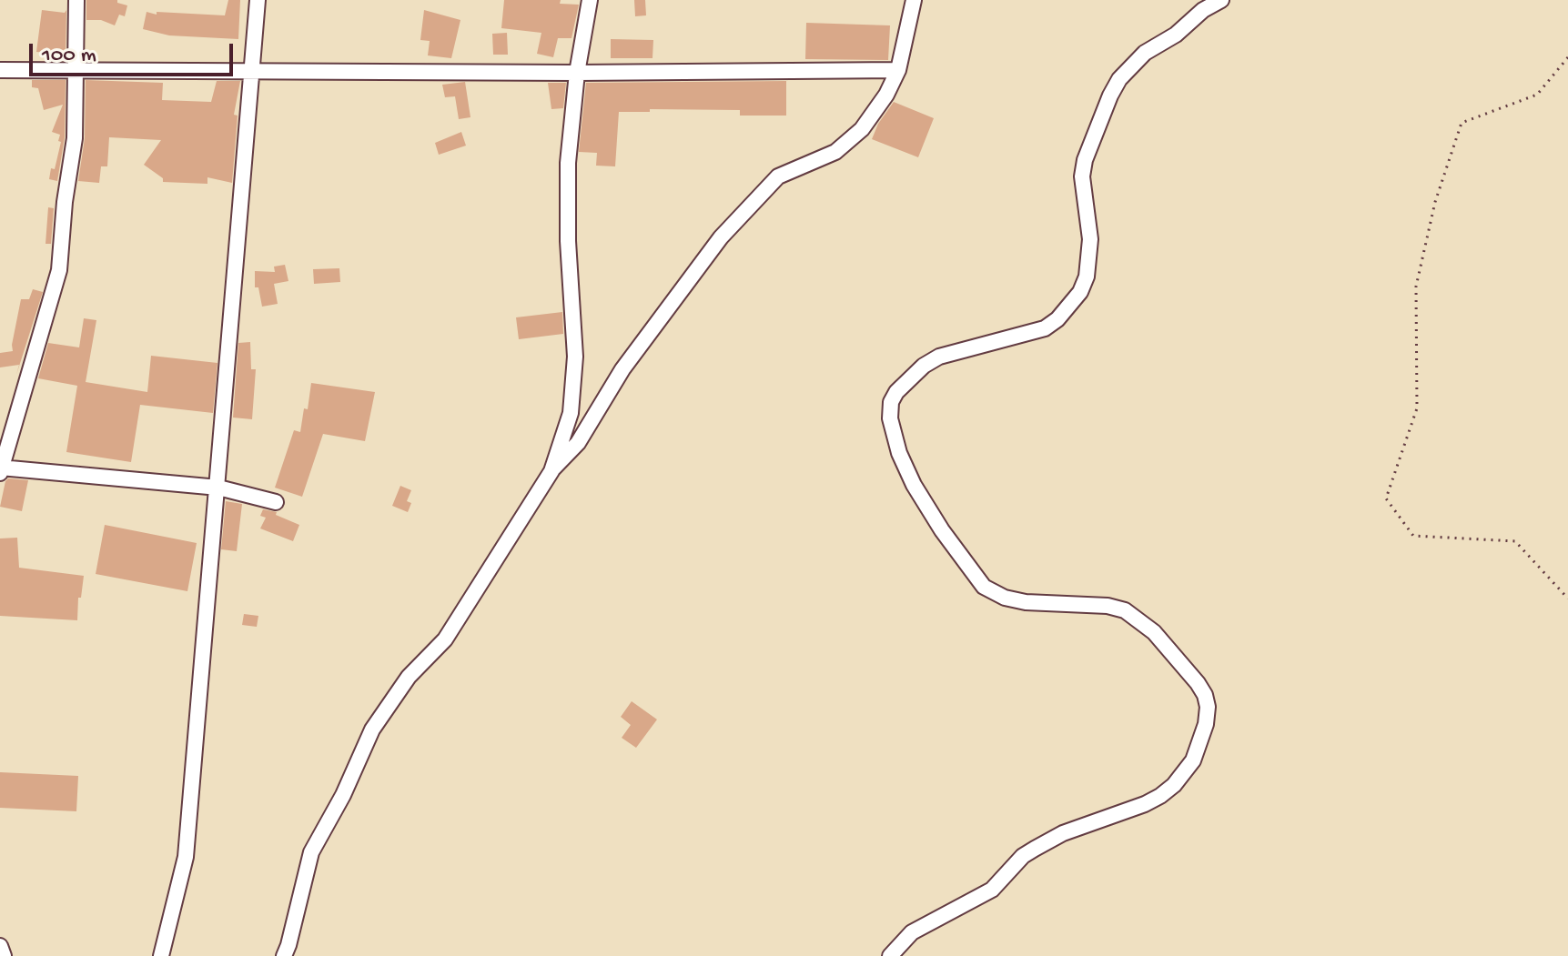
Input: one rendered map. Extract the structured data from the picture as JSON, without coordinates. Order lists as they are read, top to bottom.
{
  "scale_bar": "100 m"
}
